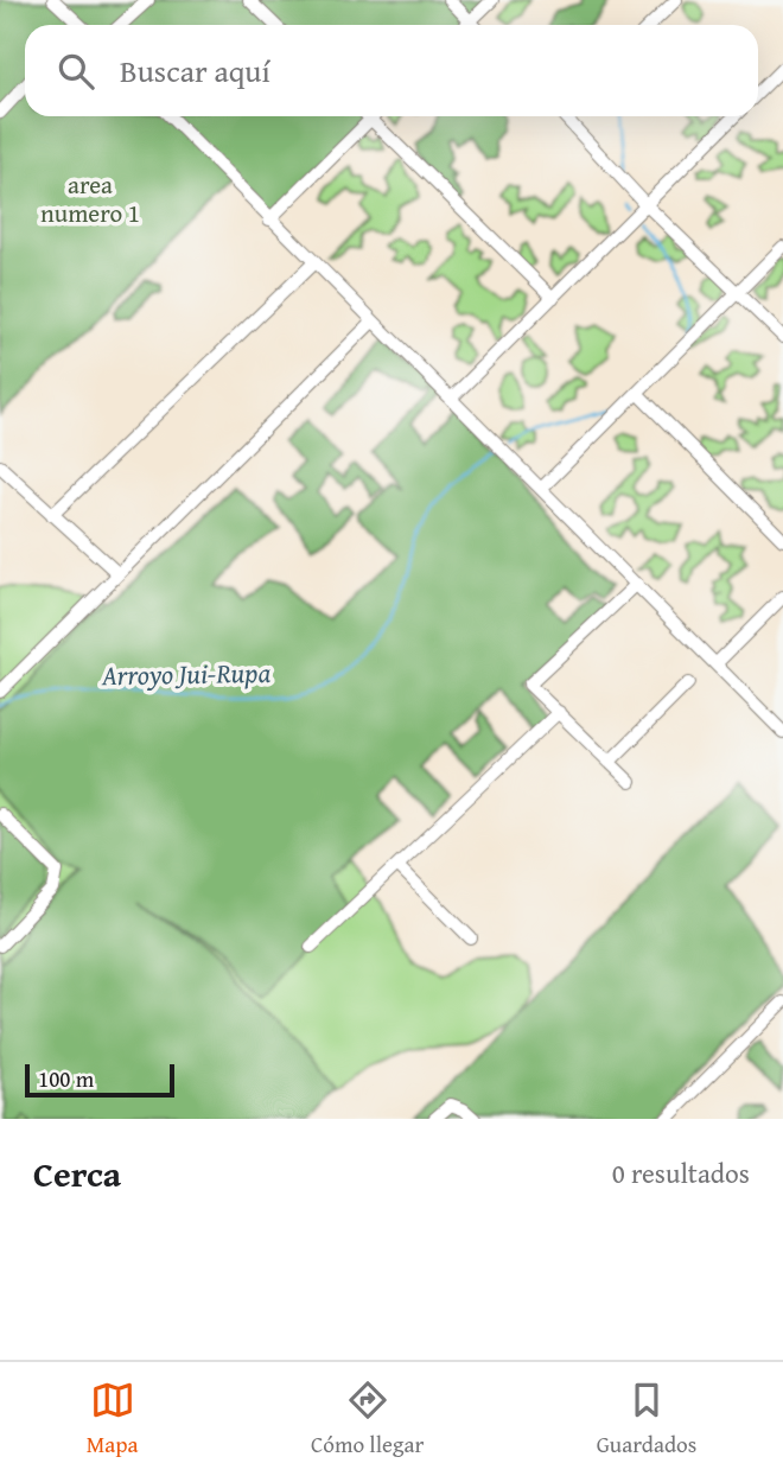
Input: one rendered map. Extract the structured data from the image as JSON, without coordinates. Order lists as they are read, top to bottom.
{
  "water": ["Arroyo Jui-Rupa"],
  "parks": ["area numero 1"],
  "scale_bar": "100 m",
  "page": {
    "search": "Buscar aquí",
    "scale": "100 m",
    "heading": ["Cerca", "0 resultados"],
    "nav": ["Mapa", "Cómo llegar", "Guardados"]
  }
}
